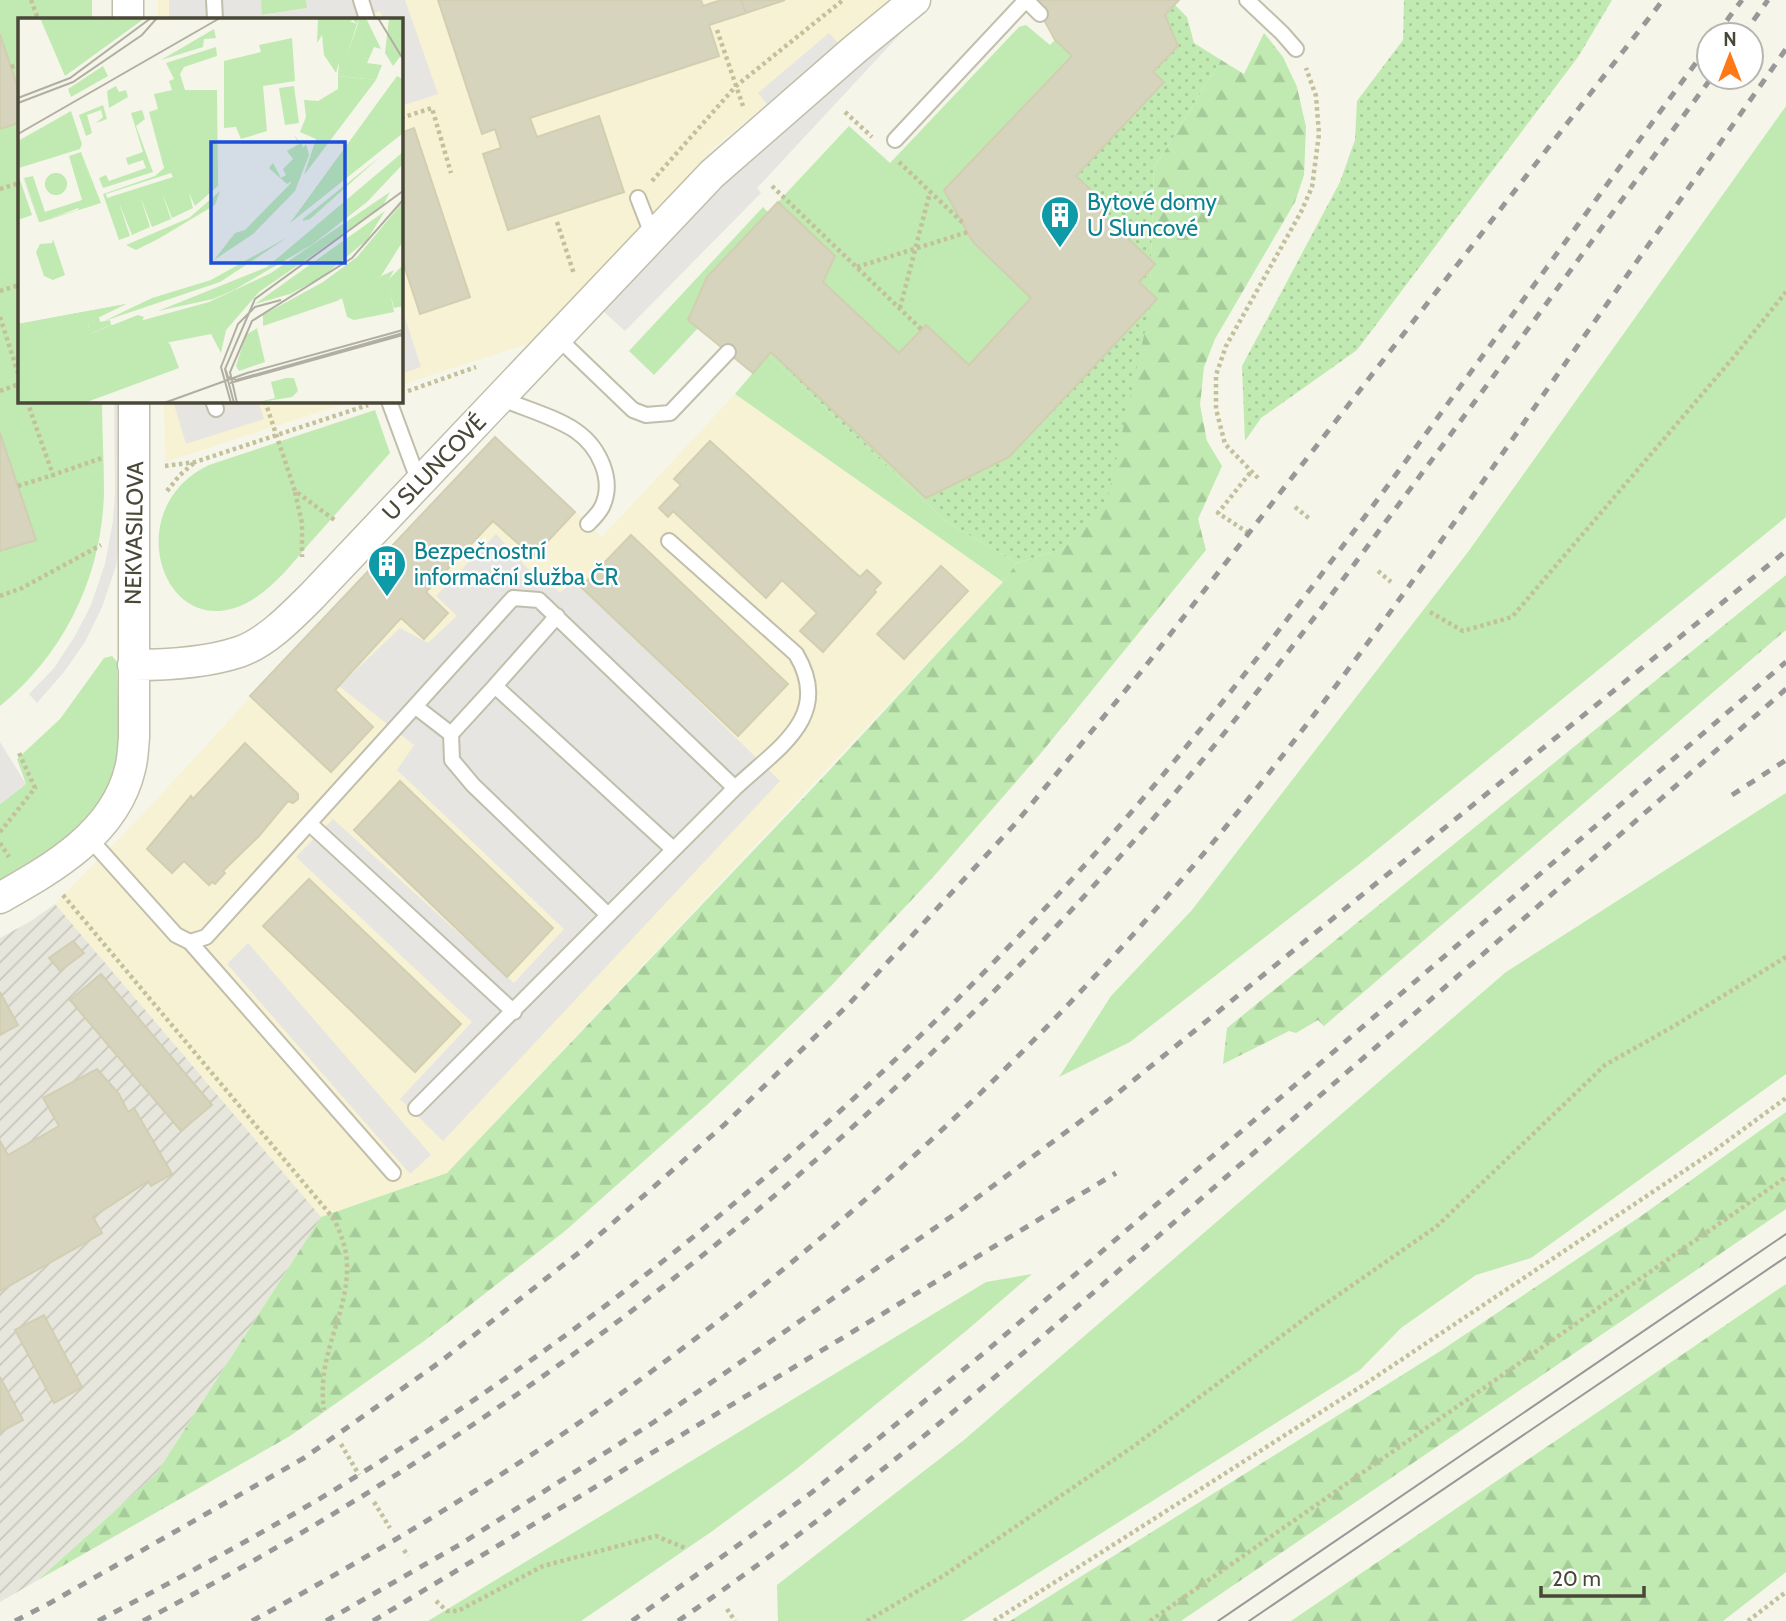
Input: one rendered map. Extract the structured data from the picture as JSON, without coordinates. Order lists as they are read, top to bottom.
{
  "streets": {
    "street": ["U SLUNCOVÉ", "NEKVASILOVA"]
  },
  "crossings": [
    ["U SLUNCOVÉ", "NEKVASILOVA"]
  ],
  "places": {
    "building": ["Bytové domy U Sluncové", "Bezpečnostní informační služba ČR"]
  },
  "scale_bar": "20 m",
  "north": "top"
}
